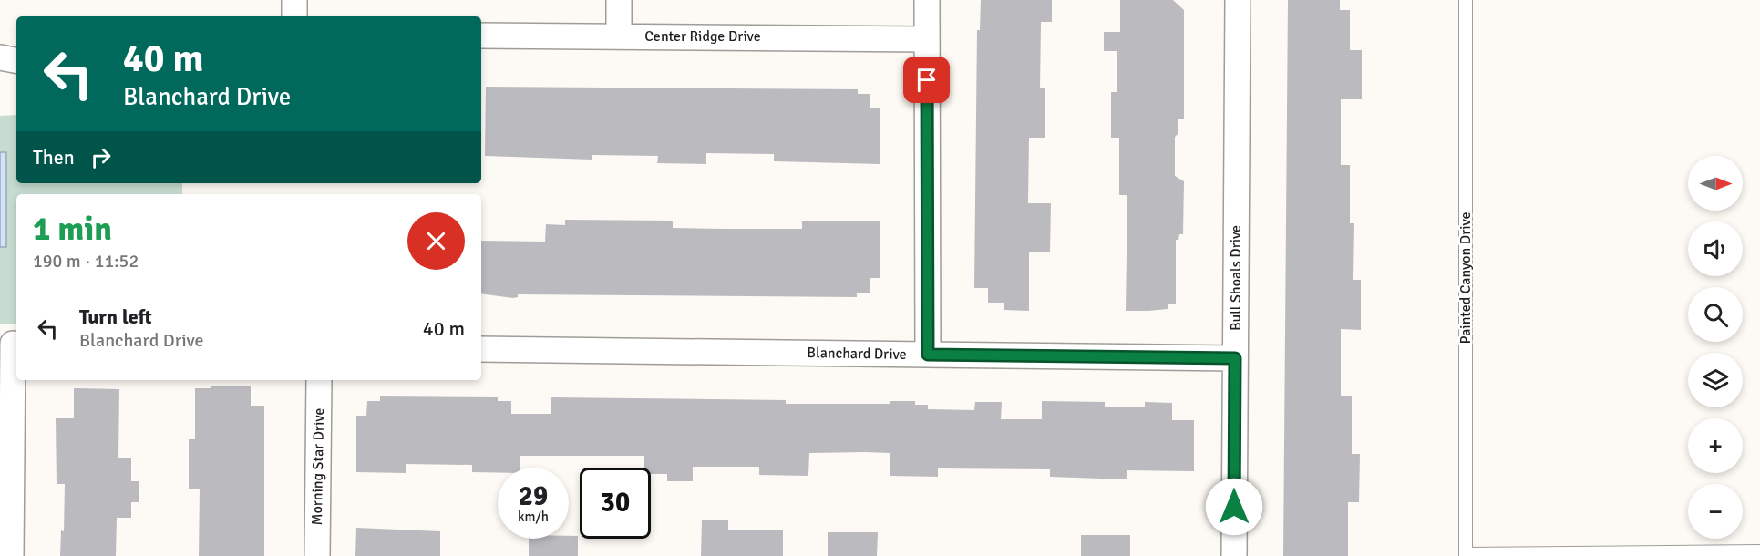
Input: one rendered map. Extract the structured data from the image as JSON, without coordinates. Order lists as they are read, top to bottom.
{
  "streets": {
    "street": [
      "Center Ridge Drive",
      "Bull Shoals Drive",
      "Blanchard Drive",
      "Morning Star Drive"
    ],
    "lane": ["Painted Canyon Drive"]
  },
  "crossings": [
    ["Bull Shoals Drive", "Blanchard Drive"]
  ],
  "north": "right",
  "page": {
    "turn": ["40 m", "Blanchard Drive"],
    "then": "Then",
    "map_buttons": ["+", "−"],
    "heading": ["1 min", "190 m · 11:52"],
    "list": [
      {
        "name": "Turn left",
        "note": "Blanchard Drive",
        "value": "40 m"
      }
    ],
    "speed": "29 km/h",
    "limit": "30"
  }
}
